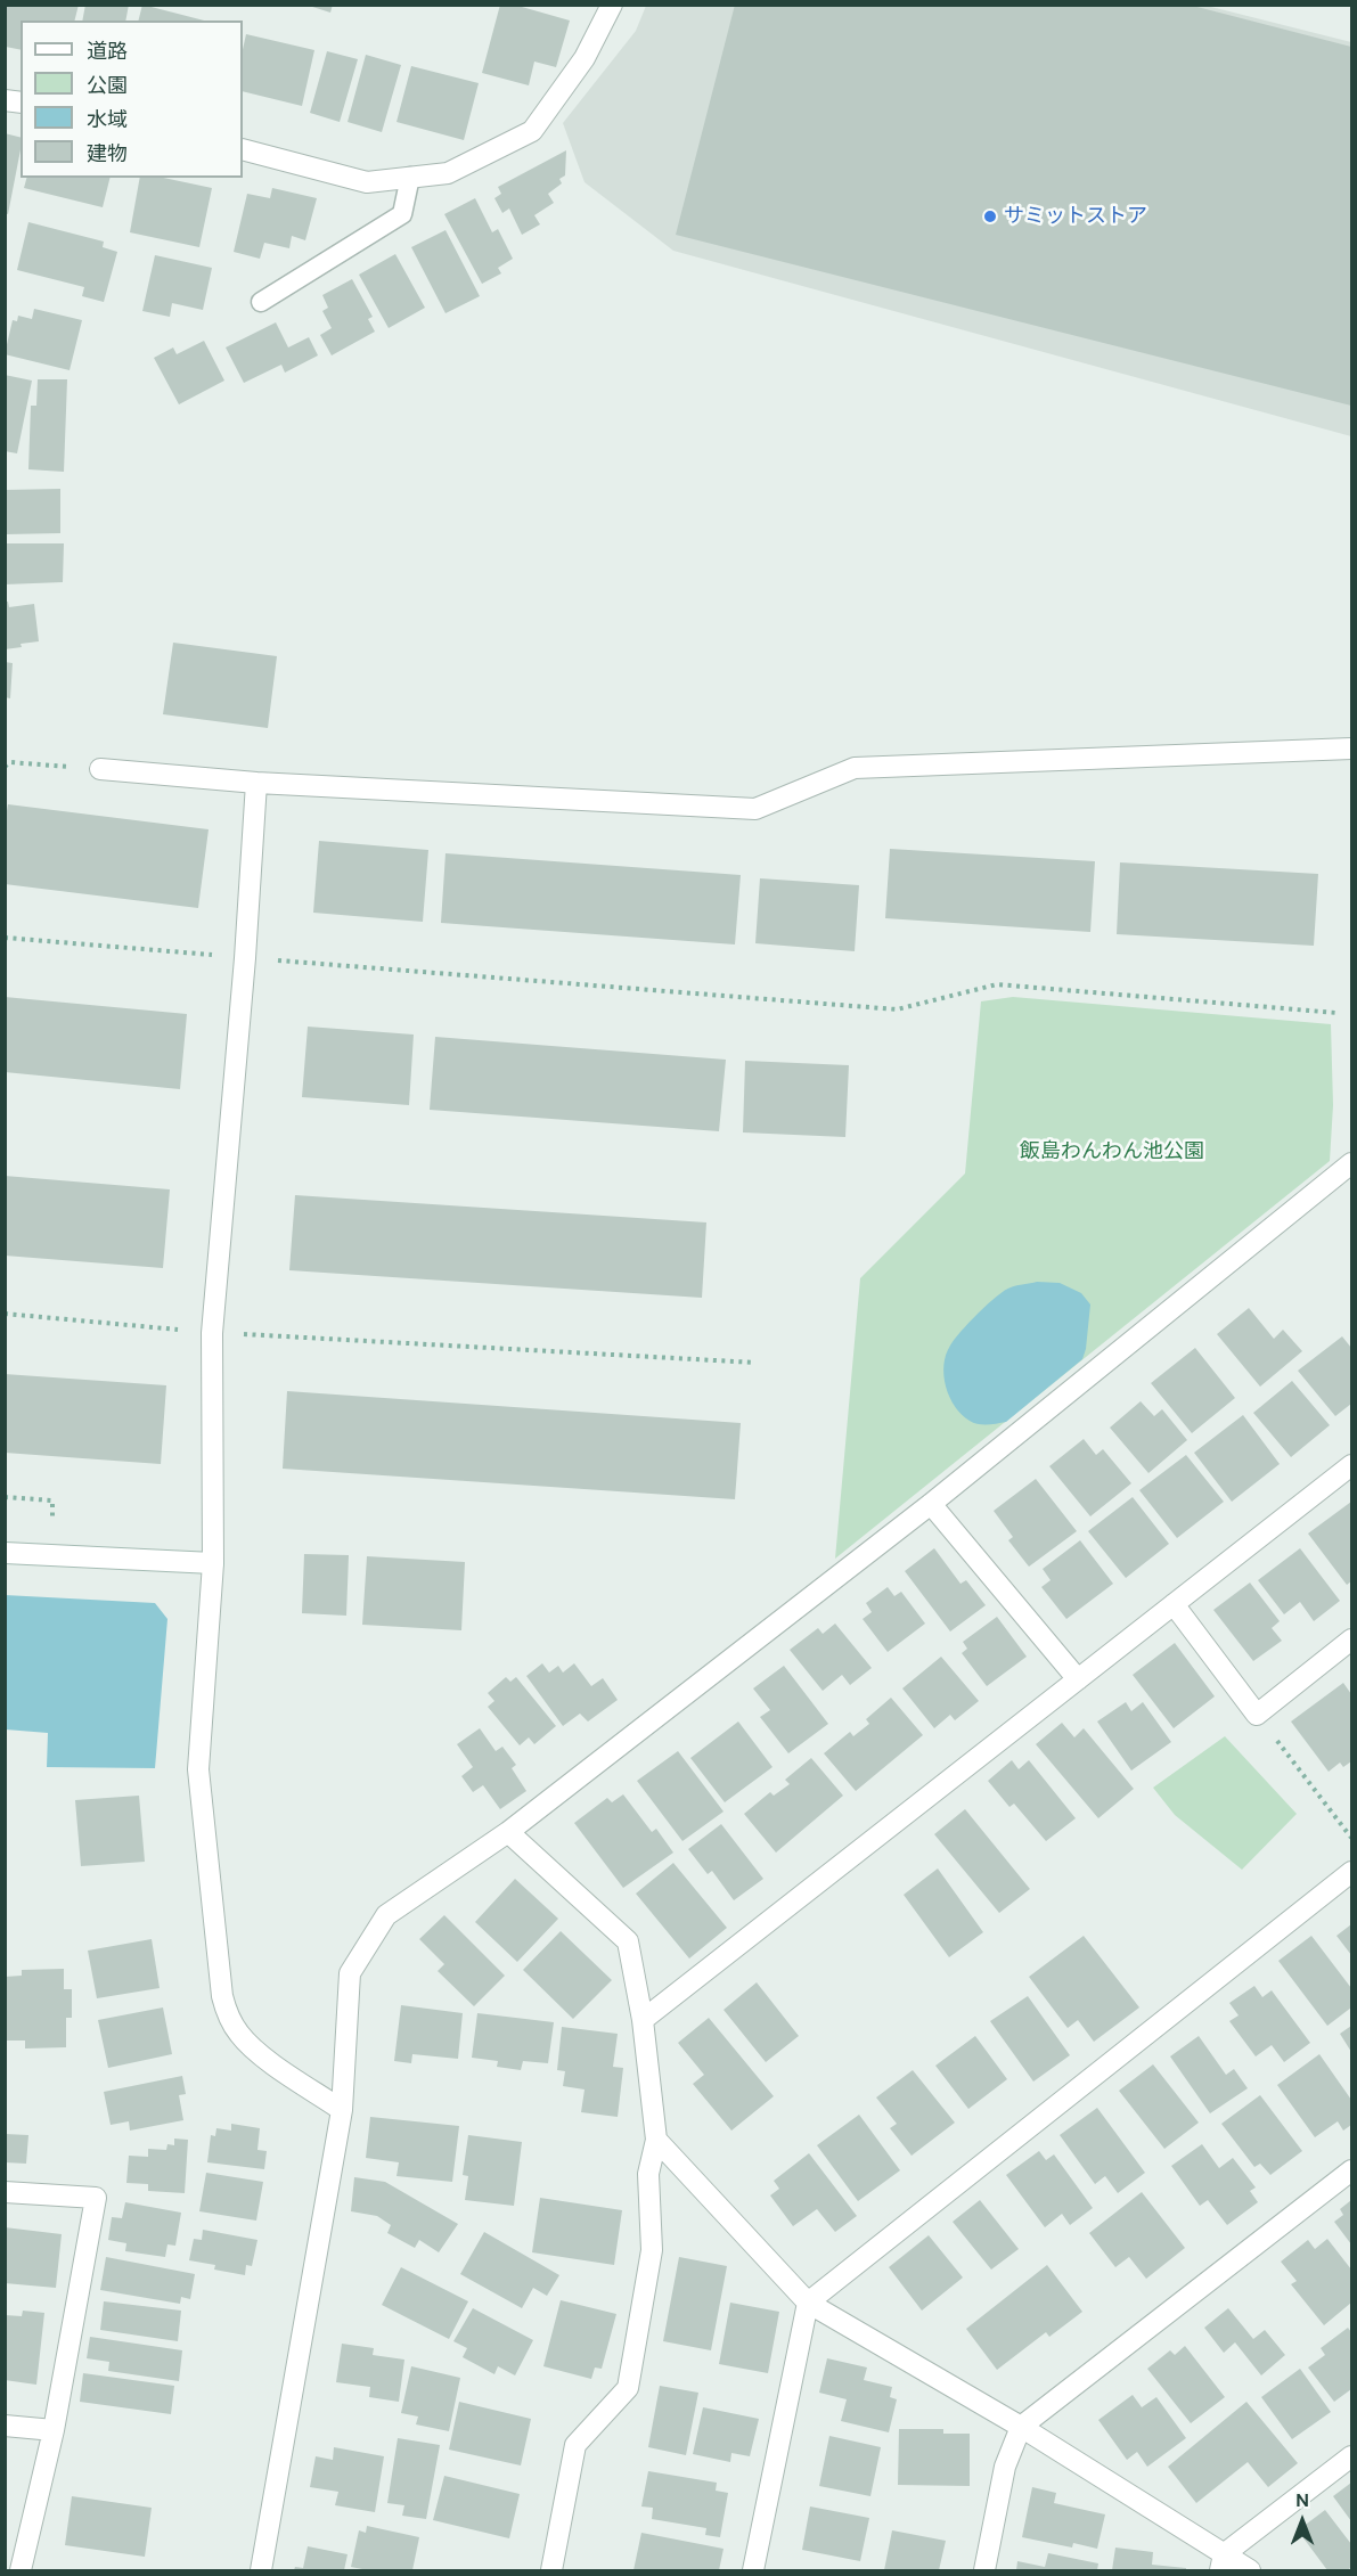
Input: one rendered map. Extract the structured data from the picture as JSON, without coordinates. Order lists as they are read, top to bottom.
{
  "parks": ["飯島わんわん池公園"],
  "places": ["サミットストア"],
  "legend": [
    "道路",
    "公園",
    "水域",
    "建物"
  ],
  "north": "top"
}
